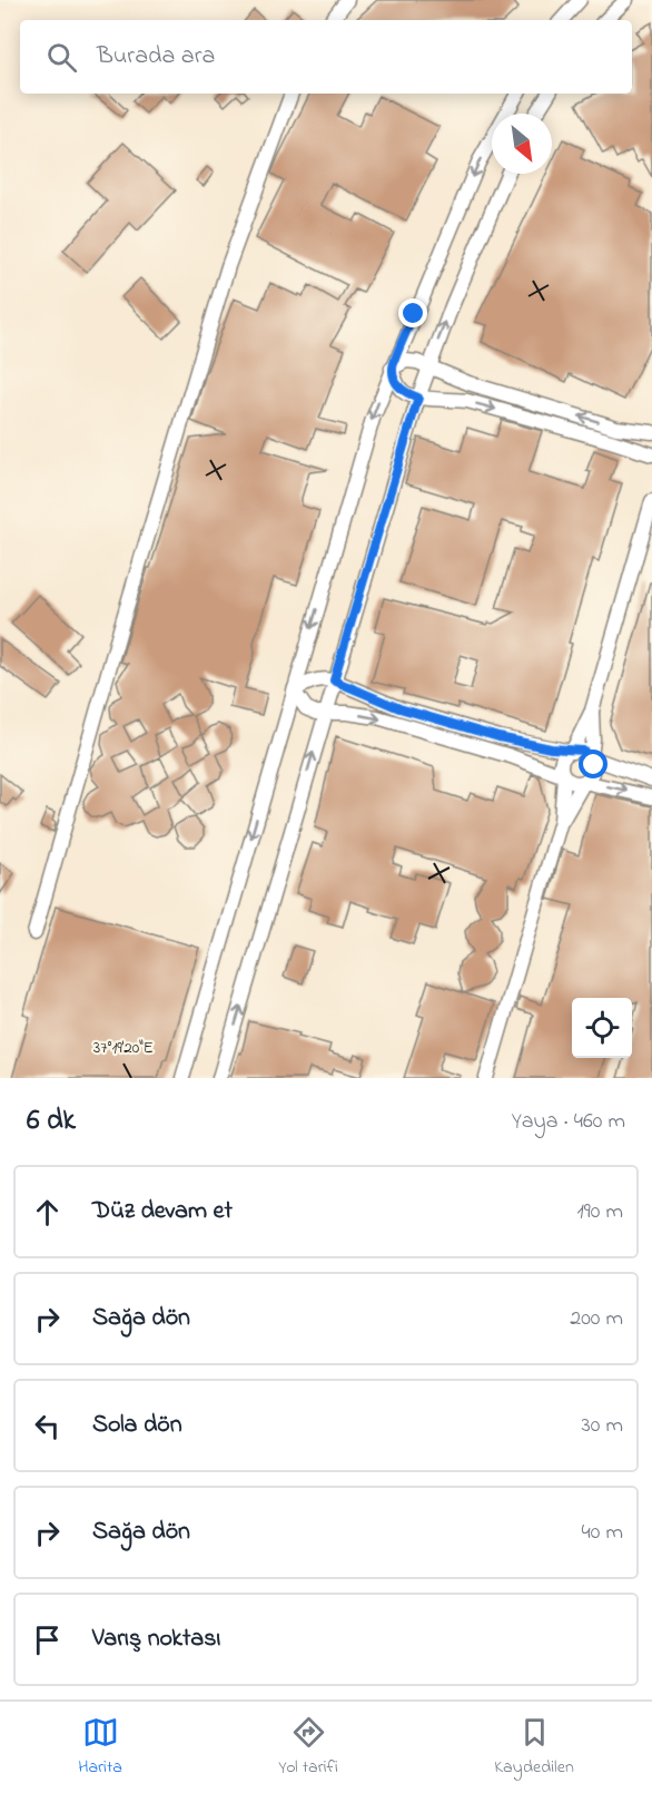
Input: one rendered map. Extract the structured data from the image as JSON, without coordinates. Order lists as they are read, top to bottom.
{
  "north": "bottom right",
  "page": {
    "search": "Burada ara",
    "heading": ["6 dk", "Yaya · 460 m"],
    "list": [
      ["Düz devam et", "190 m"],
      ["Sağa dön", "200 m"],
      ["Sola dön", "30 m"],
      ["Sağa dön", "40 m"],
      "Varış noktası"
    ],
    "nav": ["Harita", "Yol tarifi", "Kaydedilen"]
  },
  "coordinates": ["37°19'20\"E"]
}
